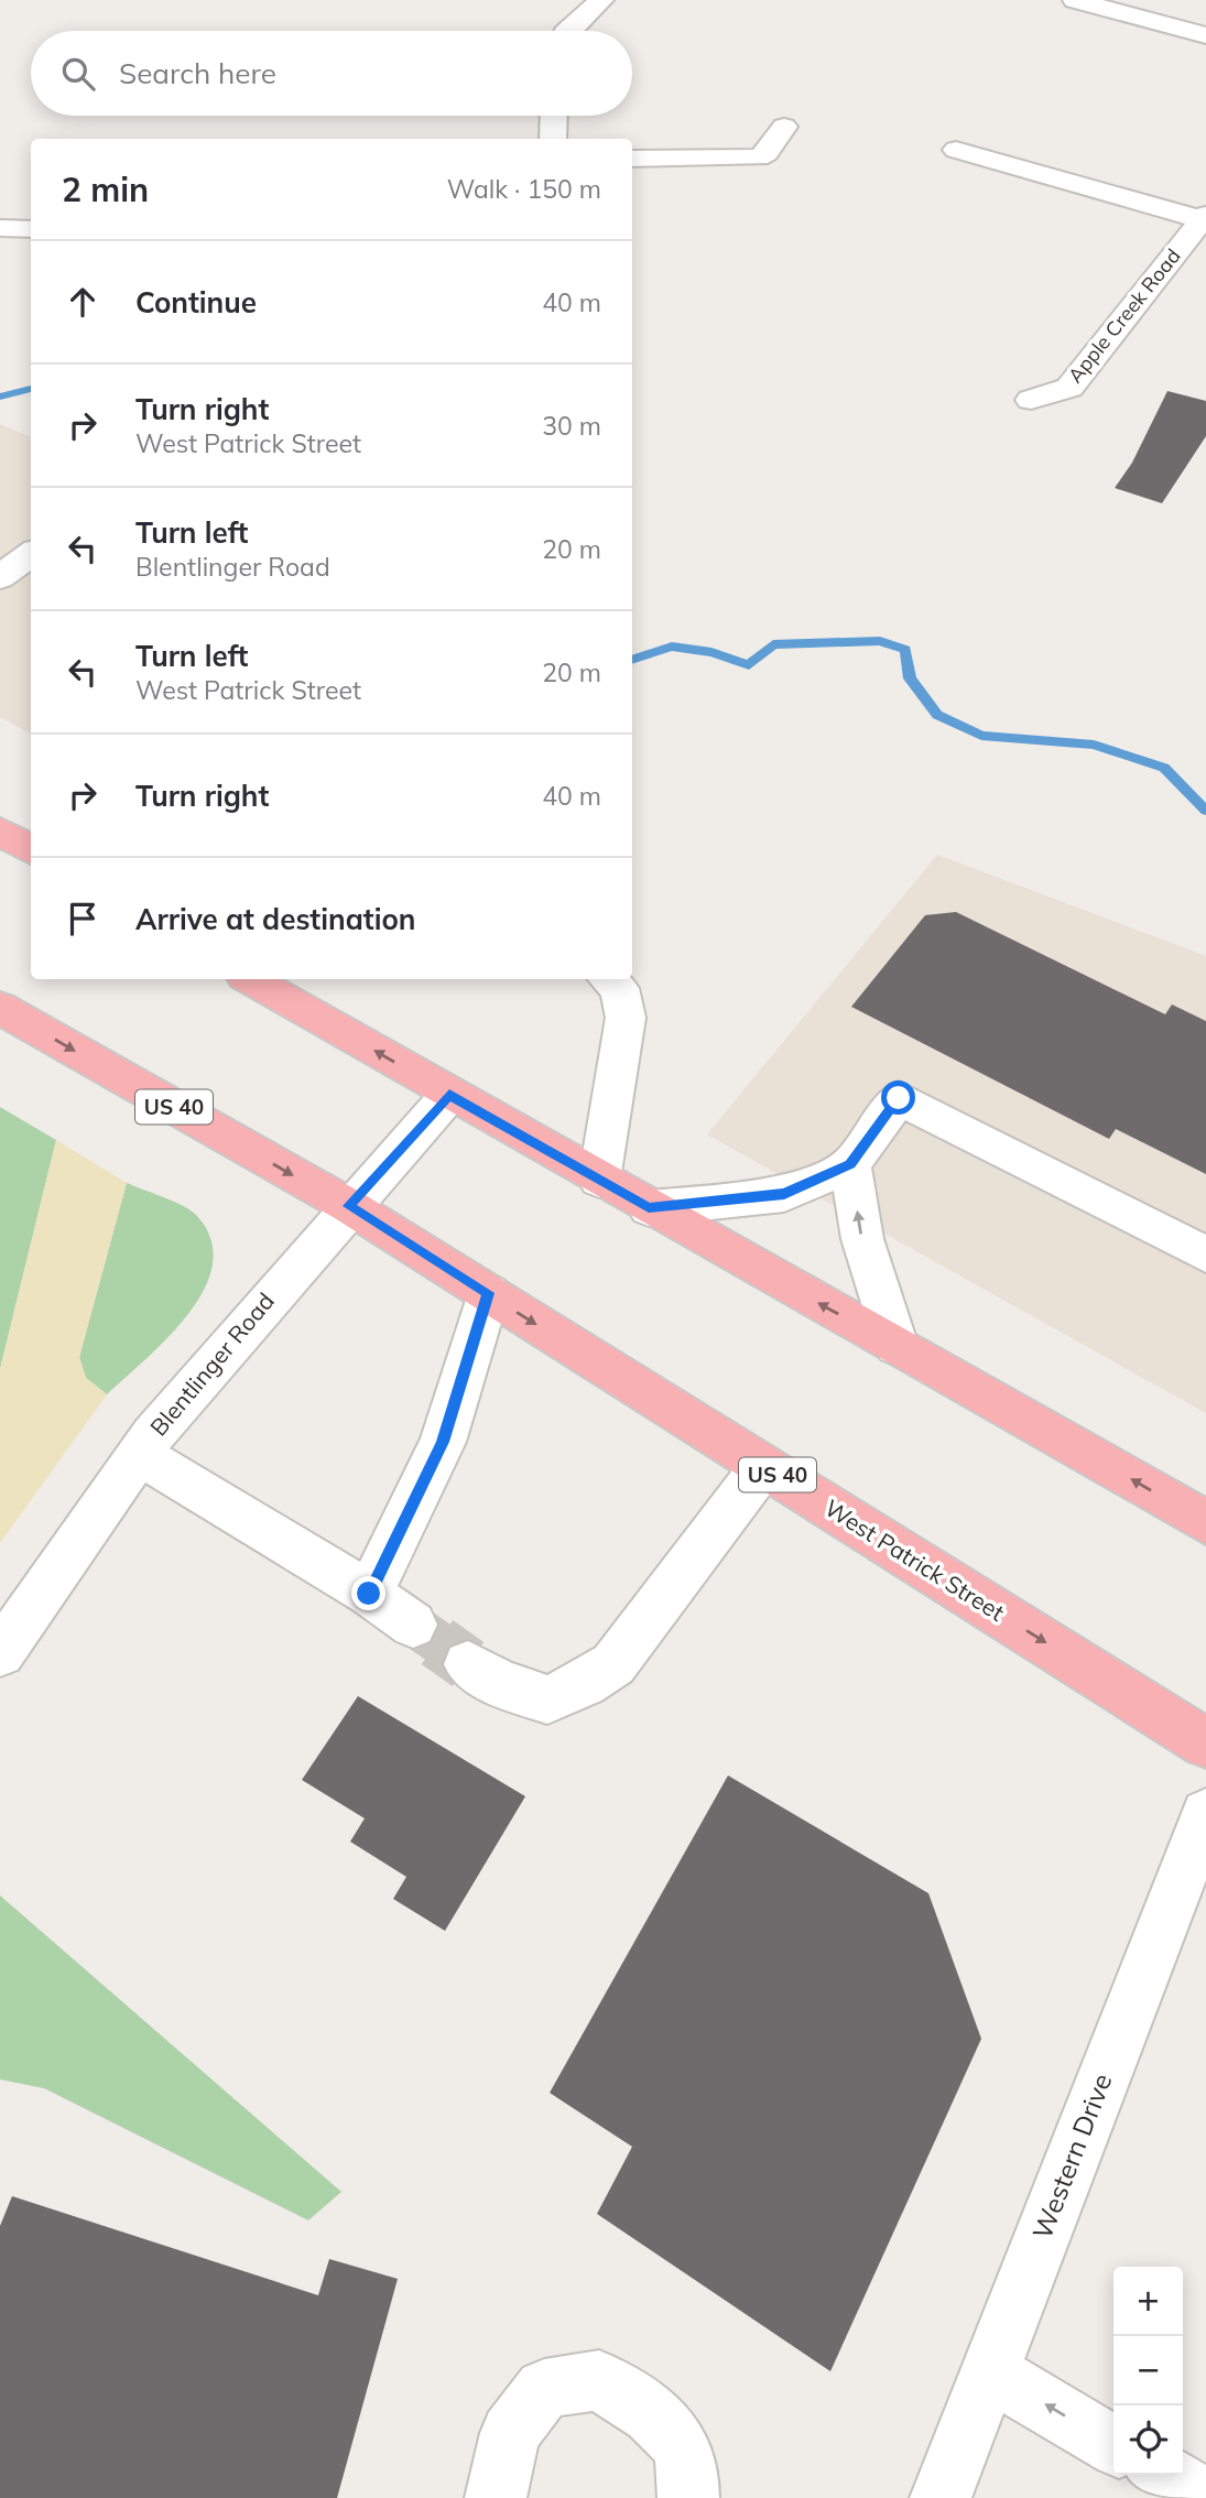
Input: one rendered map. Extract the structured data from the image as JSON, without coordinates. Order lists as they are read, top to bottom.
{
  "streets": {
    "main road": ["US 40", "West Patrick Street"],
    "street": ["Apple Creek Road", "Blentlinger Road", "Western Drive"]
  },
  "crossings": [
    ["US 40", "Blentlinger Road"],
    ["US 40", "West Patrick Street"],
    ["Blentlinger Road", "West Patrick Street"]
  ],
  "page": {
    "search": "Search here",
    "heading": ["2 min", "Walk · 150 m"],
    "list": [
      ["Continue", "40 m"],
      ["Turn right", "West Patrick Street", "30 m"],
      ["Turn left", "Blentlinger Road", "20 m"],
      ["Turn left", "West Patrick Street", "20 m"],
      ["Turn right", "40 m"],
      "Arrive at destination"
    ],
    "map_buttons": ["+", "−"]
  }
}
